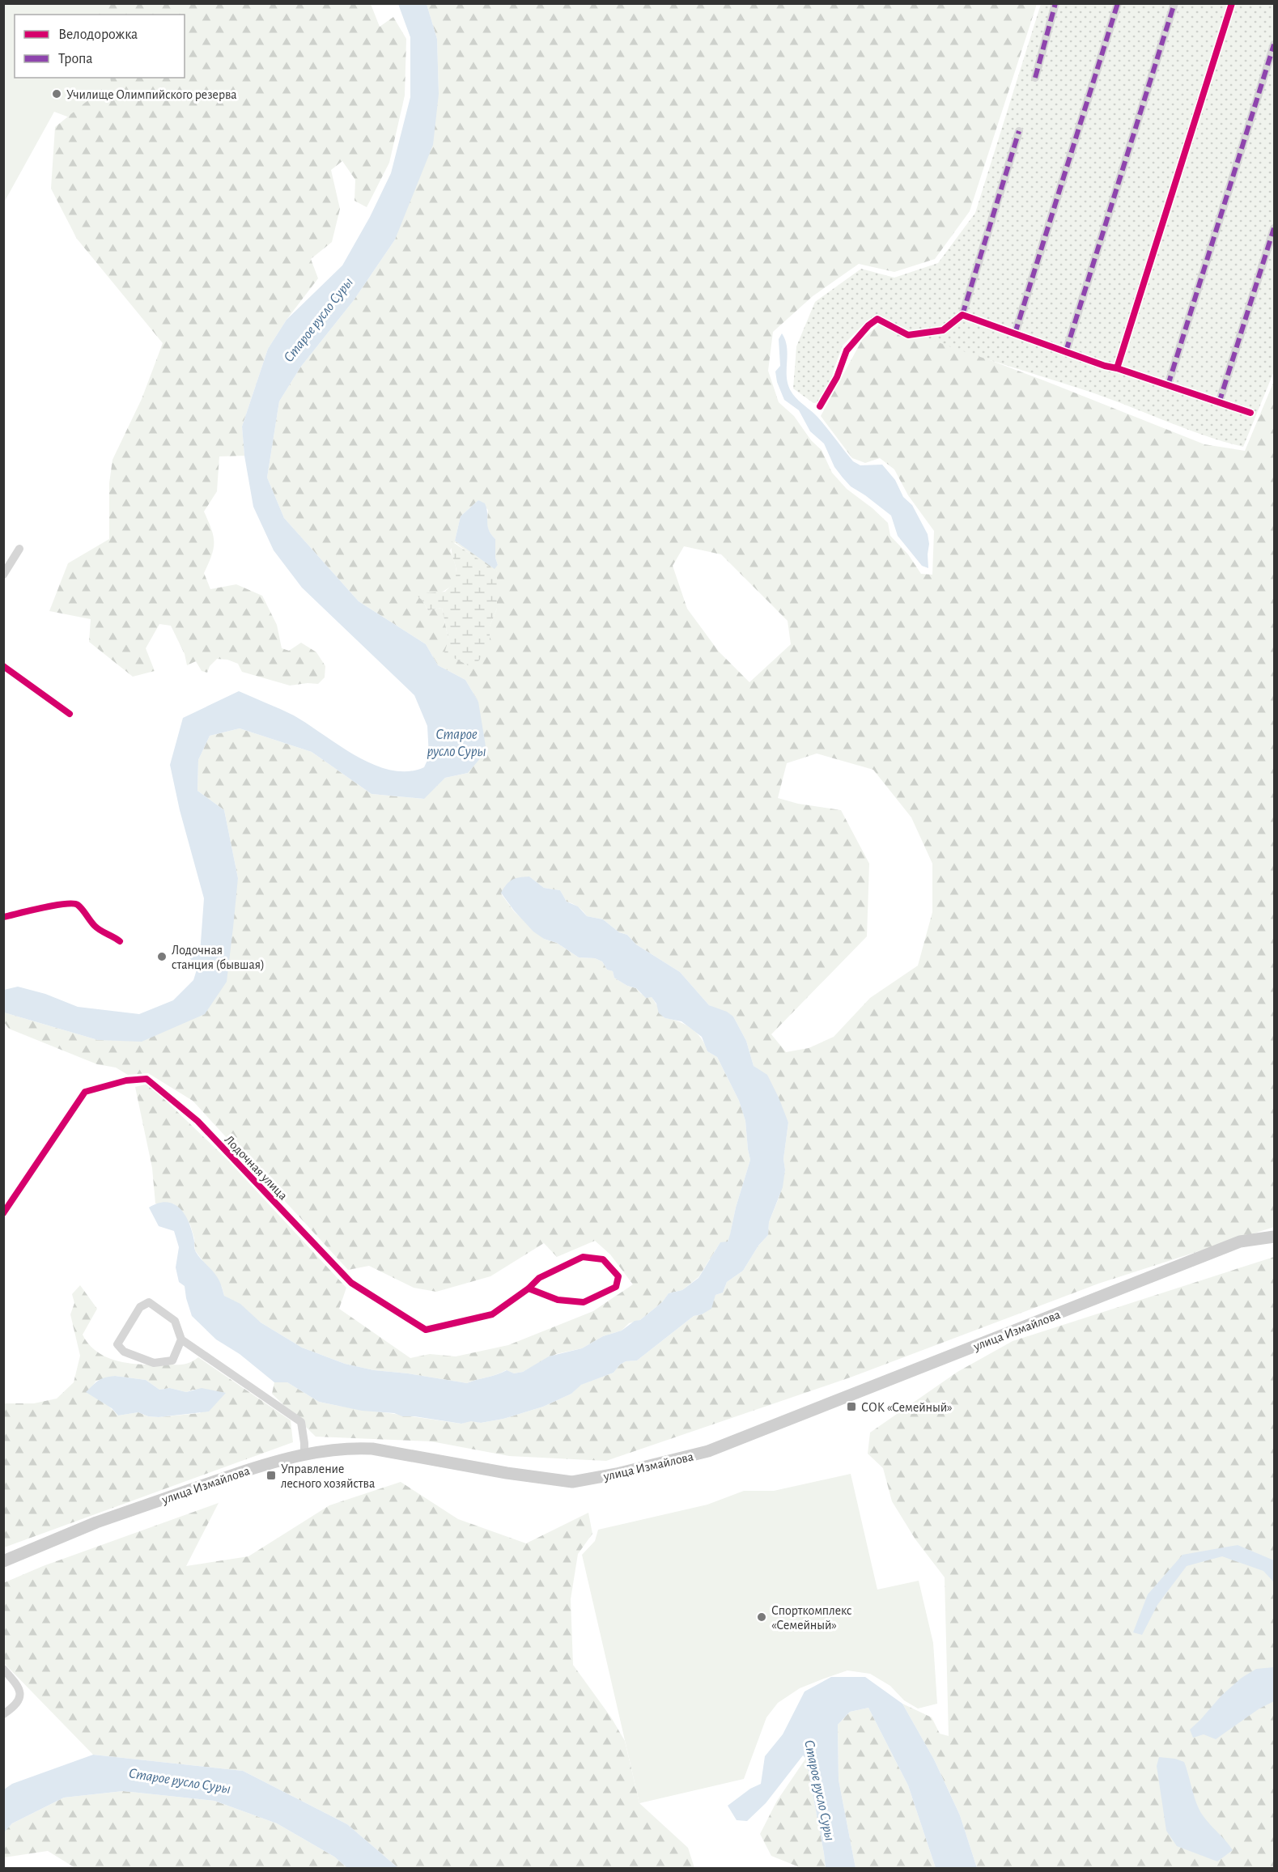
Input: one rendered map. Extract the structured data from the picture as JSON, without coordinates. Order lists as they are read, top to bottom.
{
  "streets": {
    "main road": ["улица Измайлова"],
    "street": ["Лодочная улица"]
  },
  "water": ["Старое русло Суры"],
  "places": {
    "other": ["Училище Олимпийского резерва", "Лодочная станция (бывшая)", "Спорткомплекс «Семейный»"],
    "transit": ["СОК «Семейный»", "Управление лесного хозяйства"]
  },
  "legend": ["Велодорожка", "Тропа"]
}
